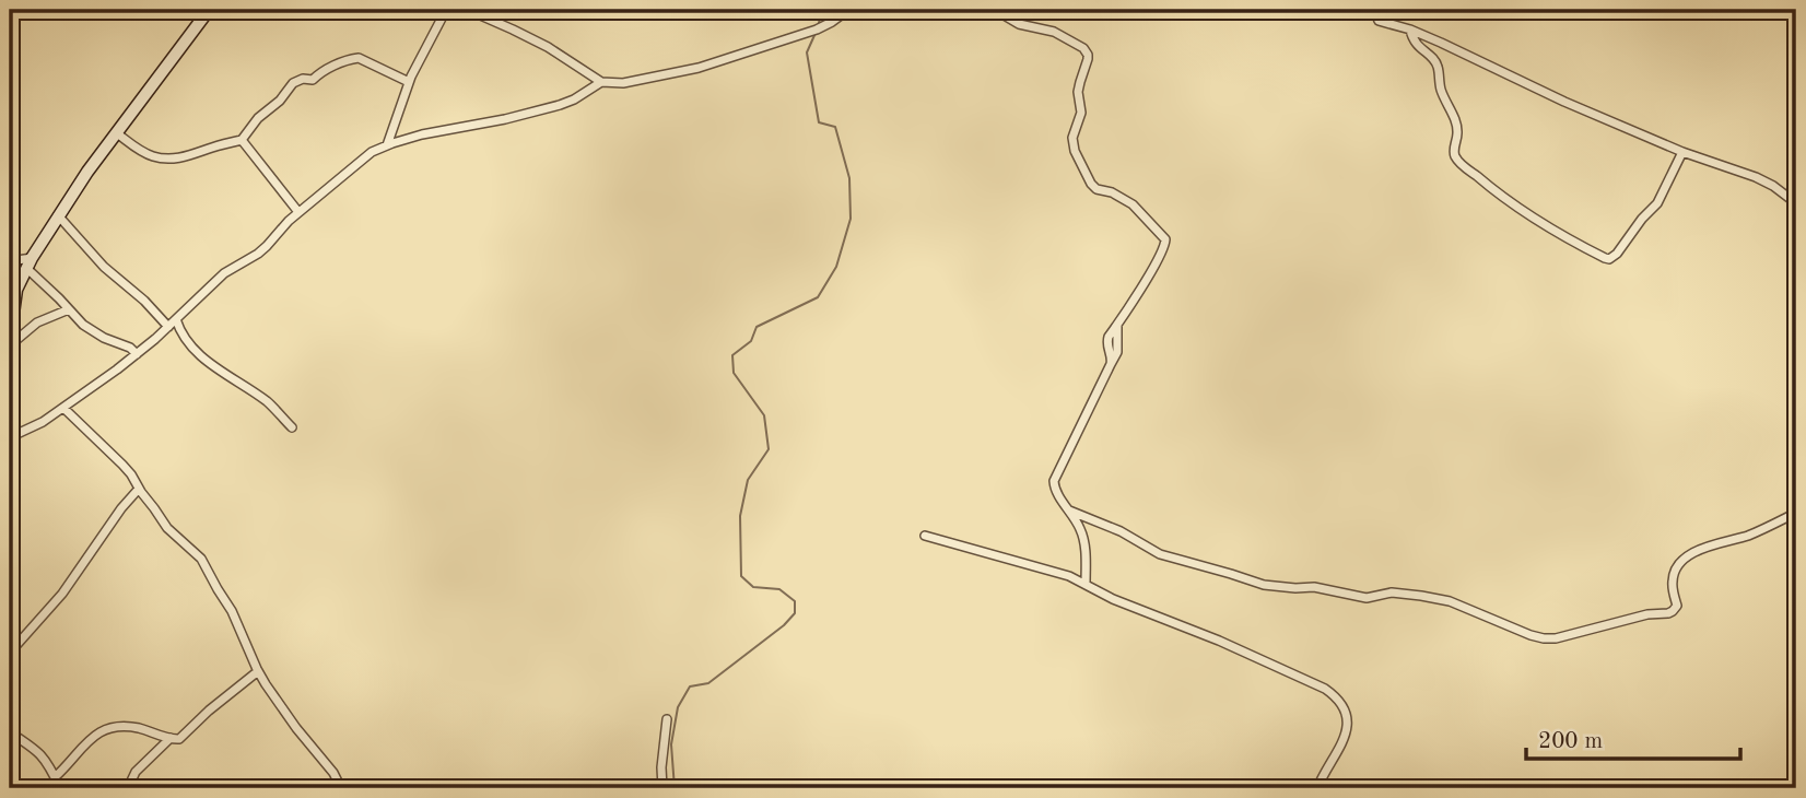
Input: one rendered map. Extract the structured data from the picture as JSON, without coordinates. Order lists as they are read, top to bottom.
{
  "scale_bar": "200 m"
}
